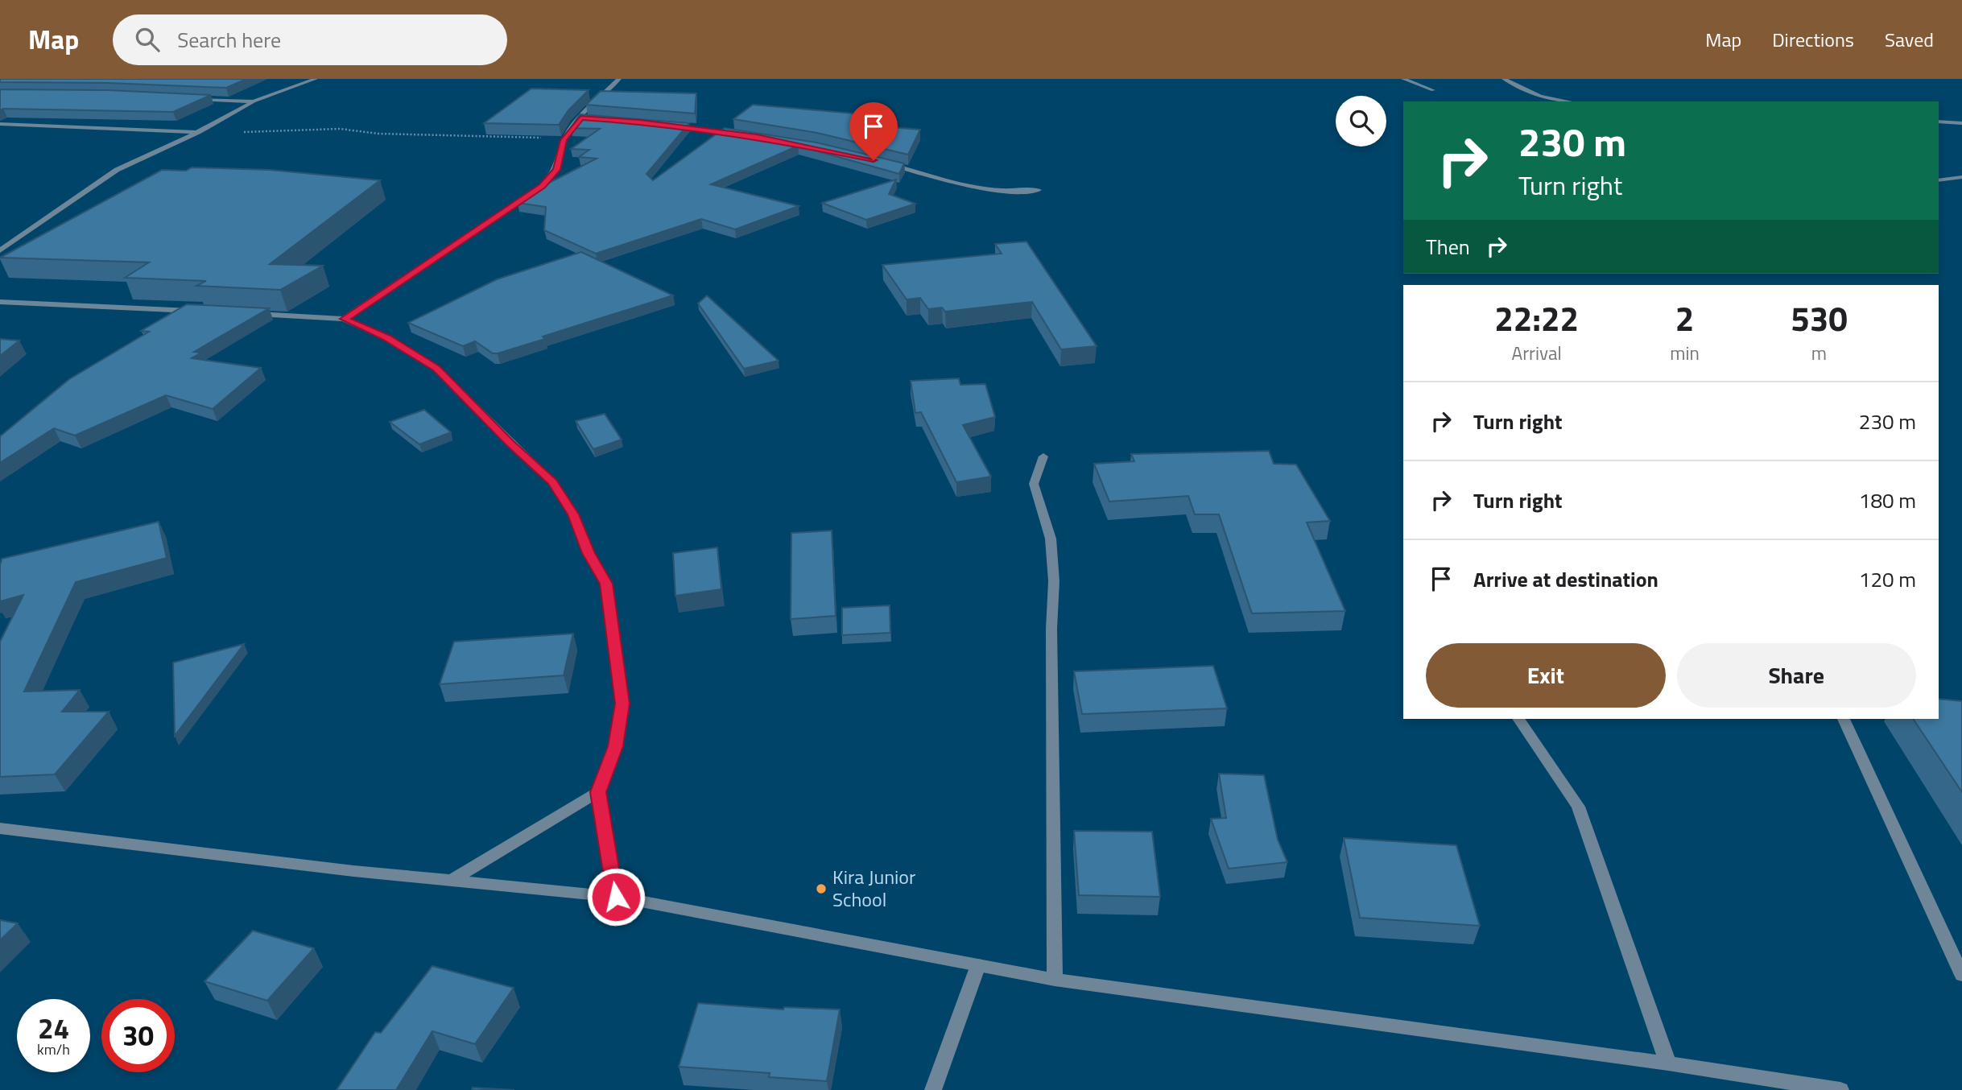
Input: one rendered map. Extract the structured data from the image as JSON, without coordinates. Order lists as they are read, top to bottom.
{
  "places": ["Kira Junior School"],
  "page": {
    "header": "Map",
    "search": "Search here",
    "nav": ["Map", "Directions", "Saved"],
    "turn": ["230 m", "Turn right"],
    "then": "Then",
    "eta": [
      "22:22",
      "Arrival",
      "2",
      "min",
      "530",
      "m"
    ],
    "list": [
      {
        "name": "Turn right",
        "value": "230 m"
      },
      {
        "name": "Turn right",
        "value": "180 m"
      },
      {
        "name": "Arrive at destination",
        "value": "120 m"
      }
    ],
    "buttons": ["Exit", "Share"],
    "speed": "24 km/h",
    "limit": "30"
  }
}
